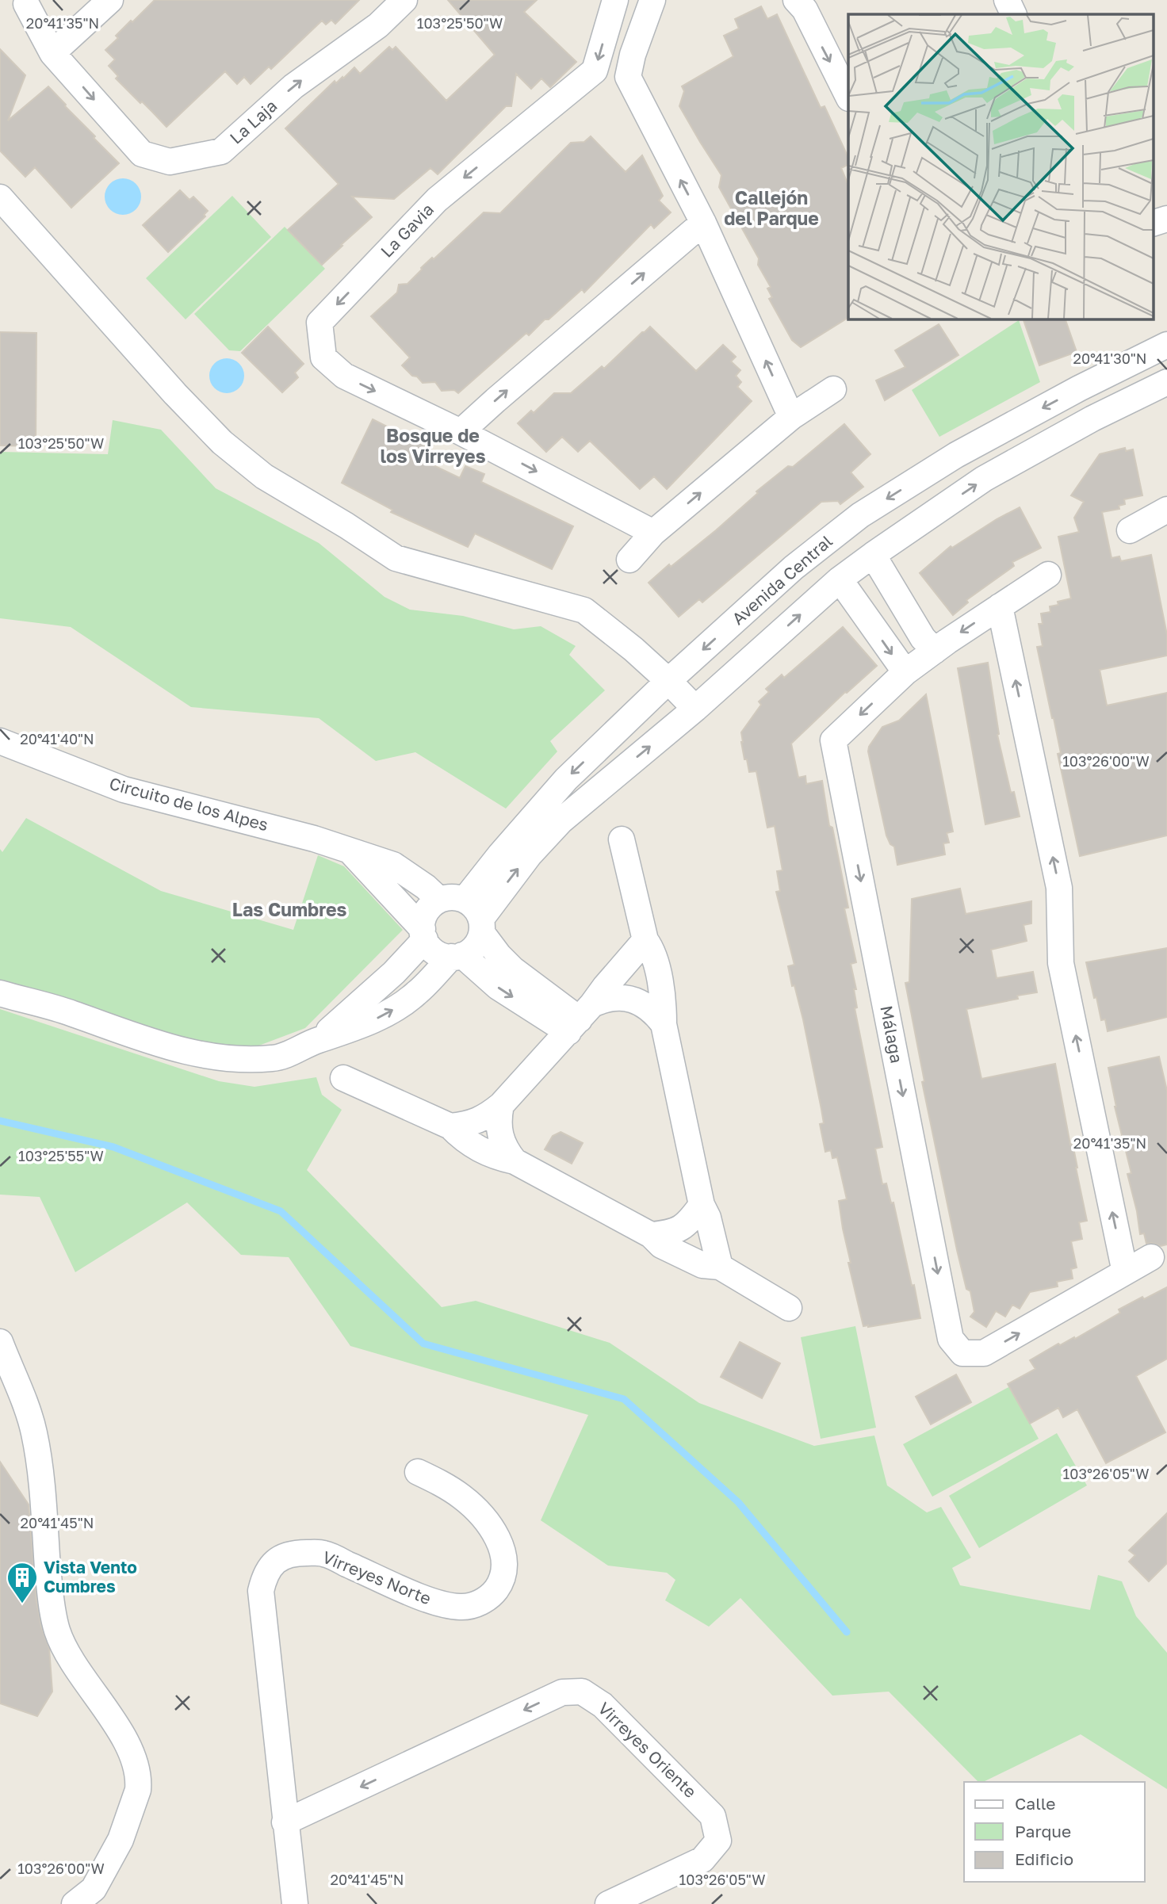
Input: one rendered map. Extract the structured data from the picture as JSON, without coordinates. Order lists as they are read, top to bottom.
{
  "streets": {
    "street": [
      "La Laja",
      "La Gavia",
      "Avenida Central",
      "Circuito de los Alpes",
      "Málaga",
      "Virreyes Norte",
      "Virreyes Oriente"
    ]
  },
  "crossings": [
    ["Avenida Central", "Circuito de los Alpes"],
    ["Virreyes Norte", "Virreyes Oriente"]
  ],
  "districts": ["Callejón del Parque", "Bosque de los Virreyes", "Las Cumbres"],
  "places": {
    "building": ["Vista Vento Cumbres"]
  },
  "legend": ["Calle", "Parque", "Edificio"],
  "coordinates": [
    "103°25'50\"W",
    "20°41'35\"N",
    "20°41'30\"N",
    "20°41'40\"N",
    "103°26'00\"W",
    "103°25'55\"W",
    "103°26'05\"W",
    "20°41'45\"N"
  ]
}
